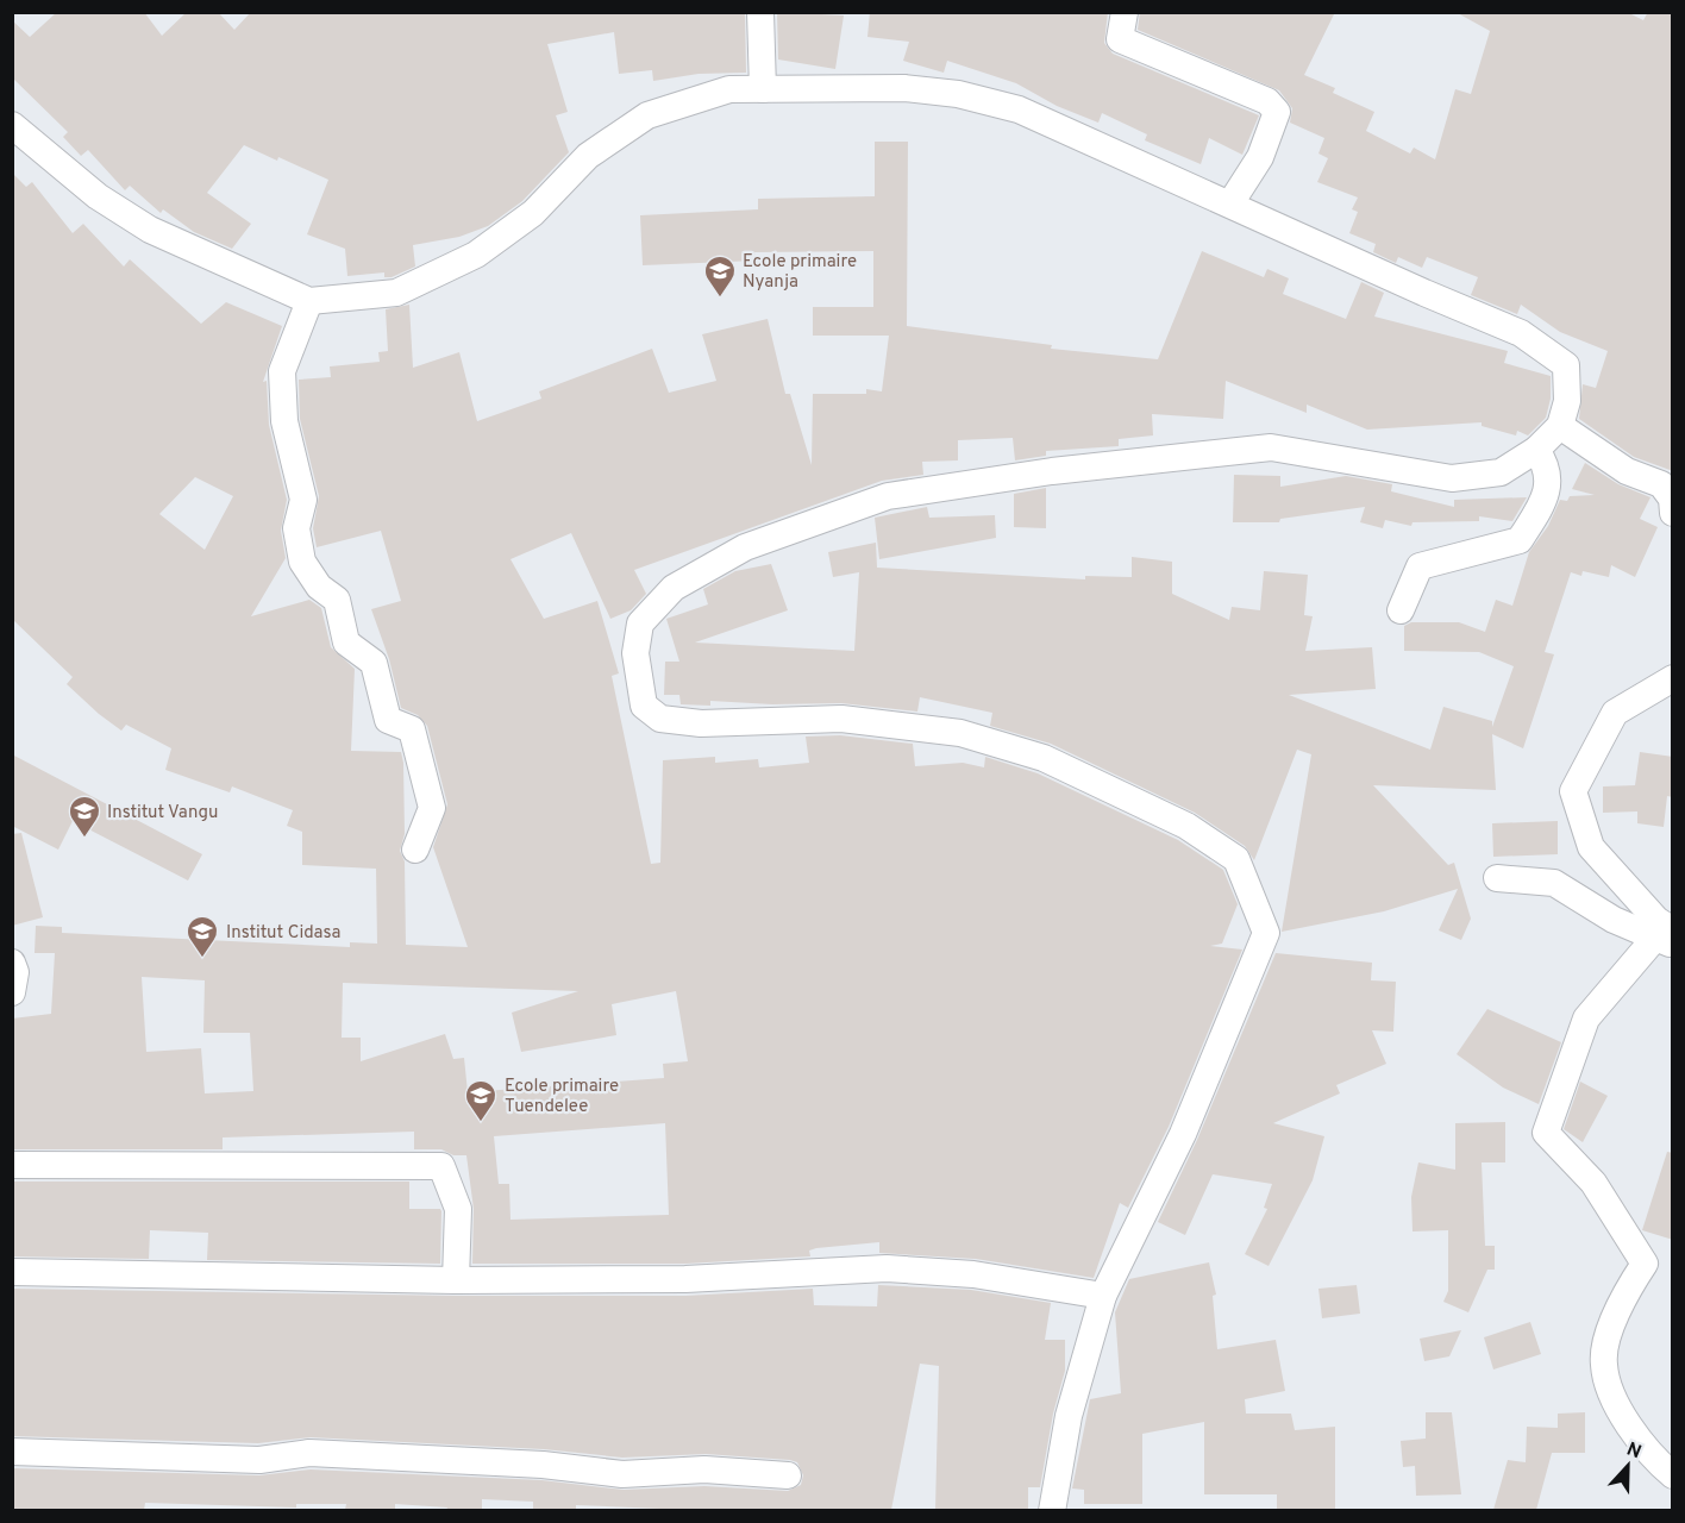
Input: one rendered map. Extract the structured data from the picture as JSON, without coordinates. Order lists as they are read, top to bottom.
{
  "places": {
    "school or university": [
      "Ecole primaire Nyanja",
      "Institut Vangu",
      "Institut Cidasa",
      "Ecole primaire Tuendelee"
    ]
  },
  "north": "top"
}
